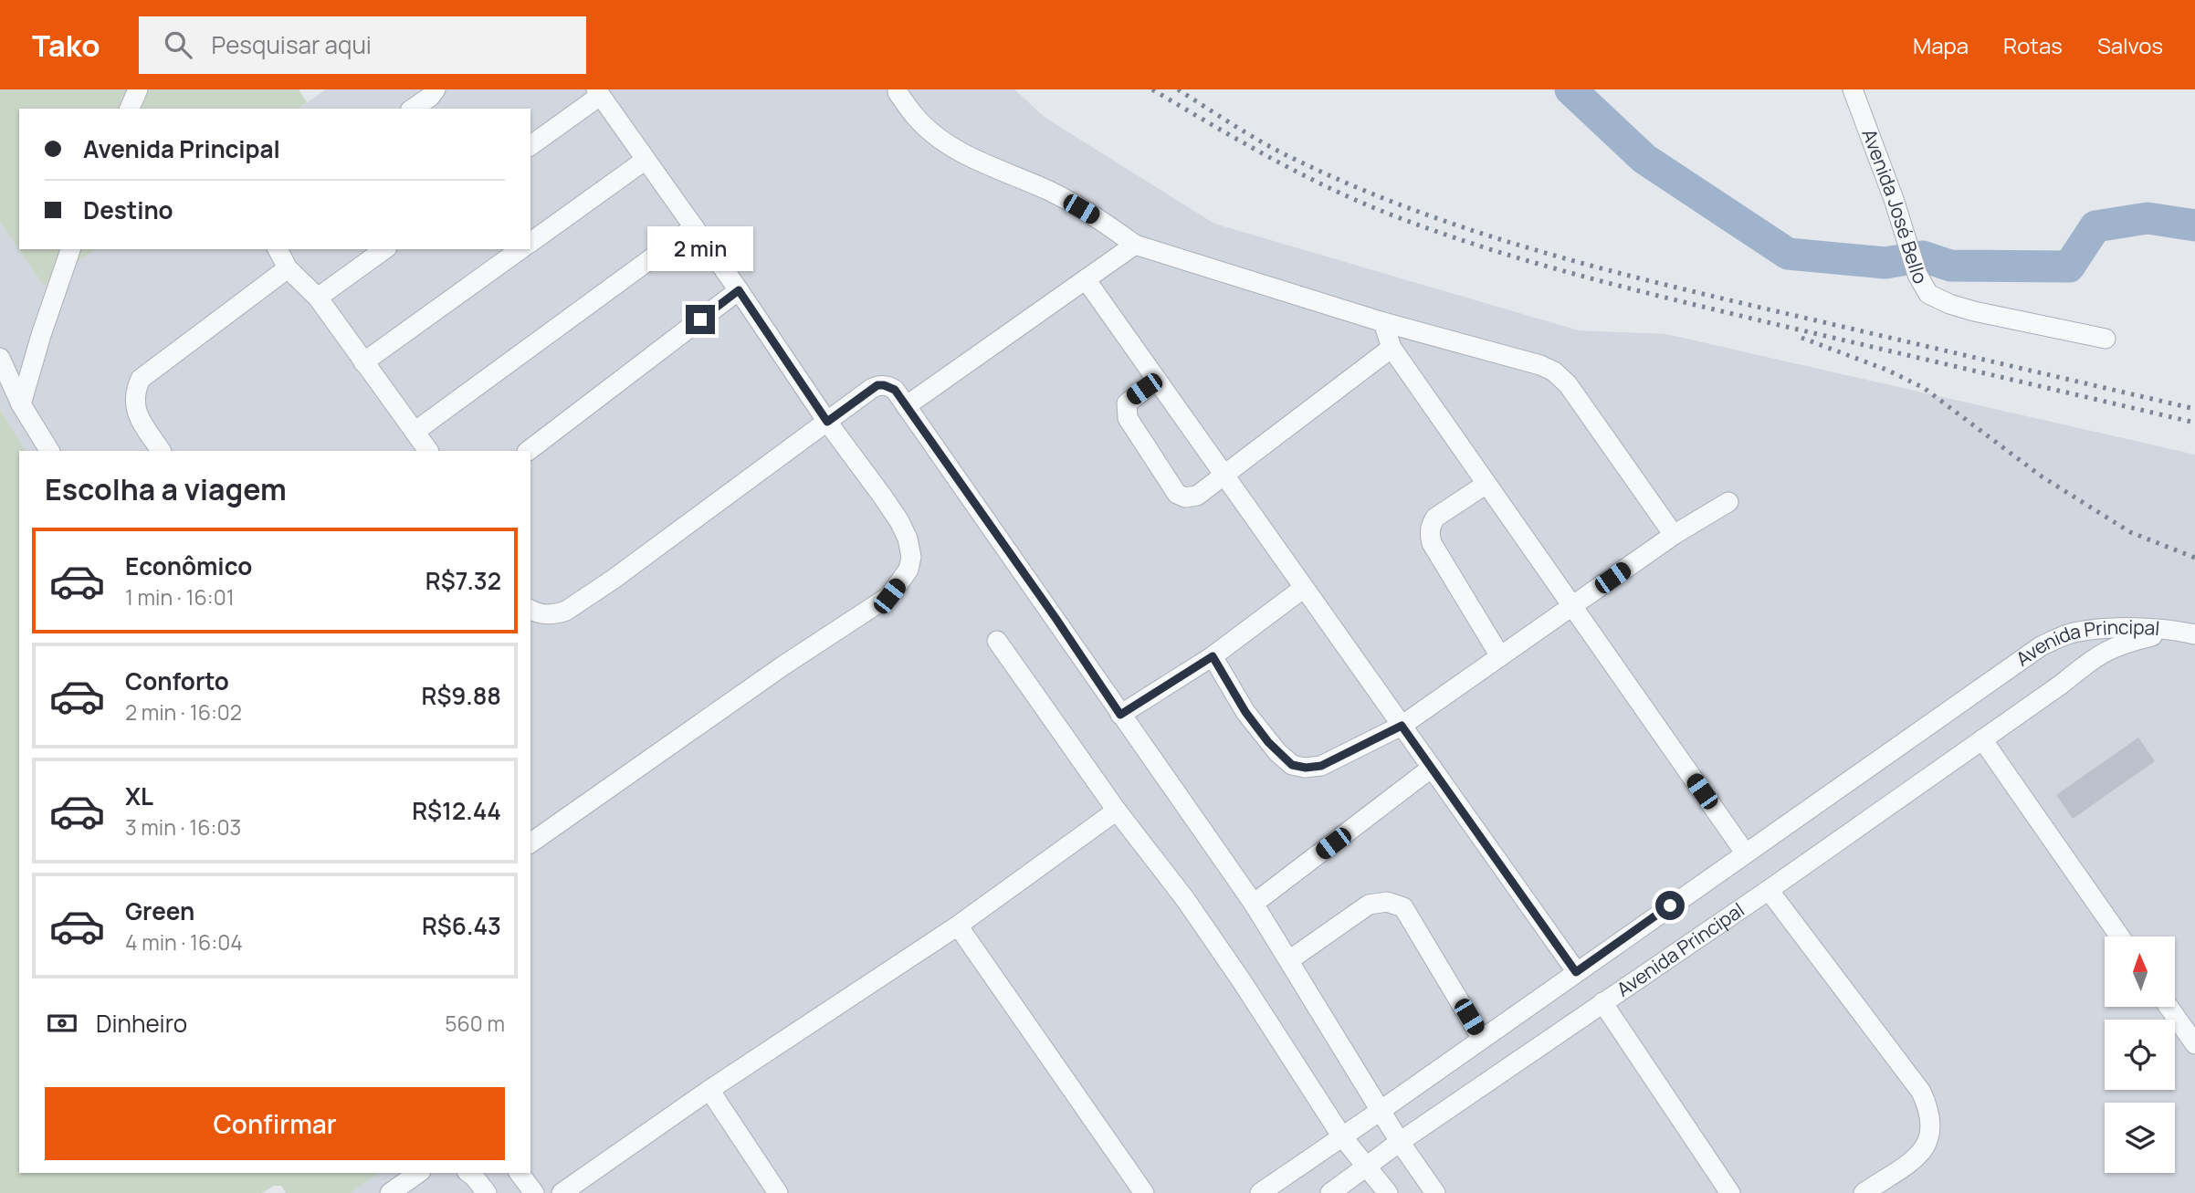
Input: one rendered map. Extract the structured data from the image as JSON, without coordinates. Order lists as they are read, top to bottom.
{
  "streets": {
    "street": ["Avenida José Bello", "Avenida Principal"]
  },
  "north": "top",
  "page": {
    "header": "Tako",
    "search": "Pesquisar aqui",
    "nav": ["Mapa", "Rotas", "Salvos"],
    "banner": ["Avenida Principal", "Destino"],
    "bubble": "2 min",
    "heading": "Escolha a viagem",
    "list": [
      {
        "name": "Econômico",
        "note": "1 min · 16:01",
        "value": "R$7.32"
      },
      {
        "name": "Conforto",
        "note": "2 min · 16:02",
        "value": "R$9.88"
      },
      {
        "name": "XL",
        "note": "3 min · 16:03",
        "value": "R$12.44"
      },
      {
        "name": "Green",
        "note": "4 min · 16:04",
        "value": "R$6.43"
      }
    ],
    "pay": ["Dinheiro", "560 m"],
    "buttons": "Confirmar"
  }
}
